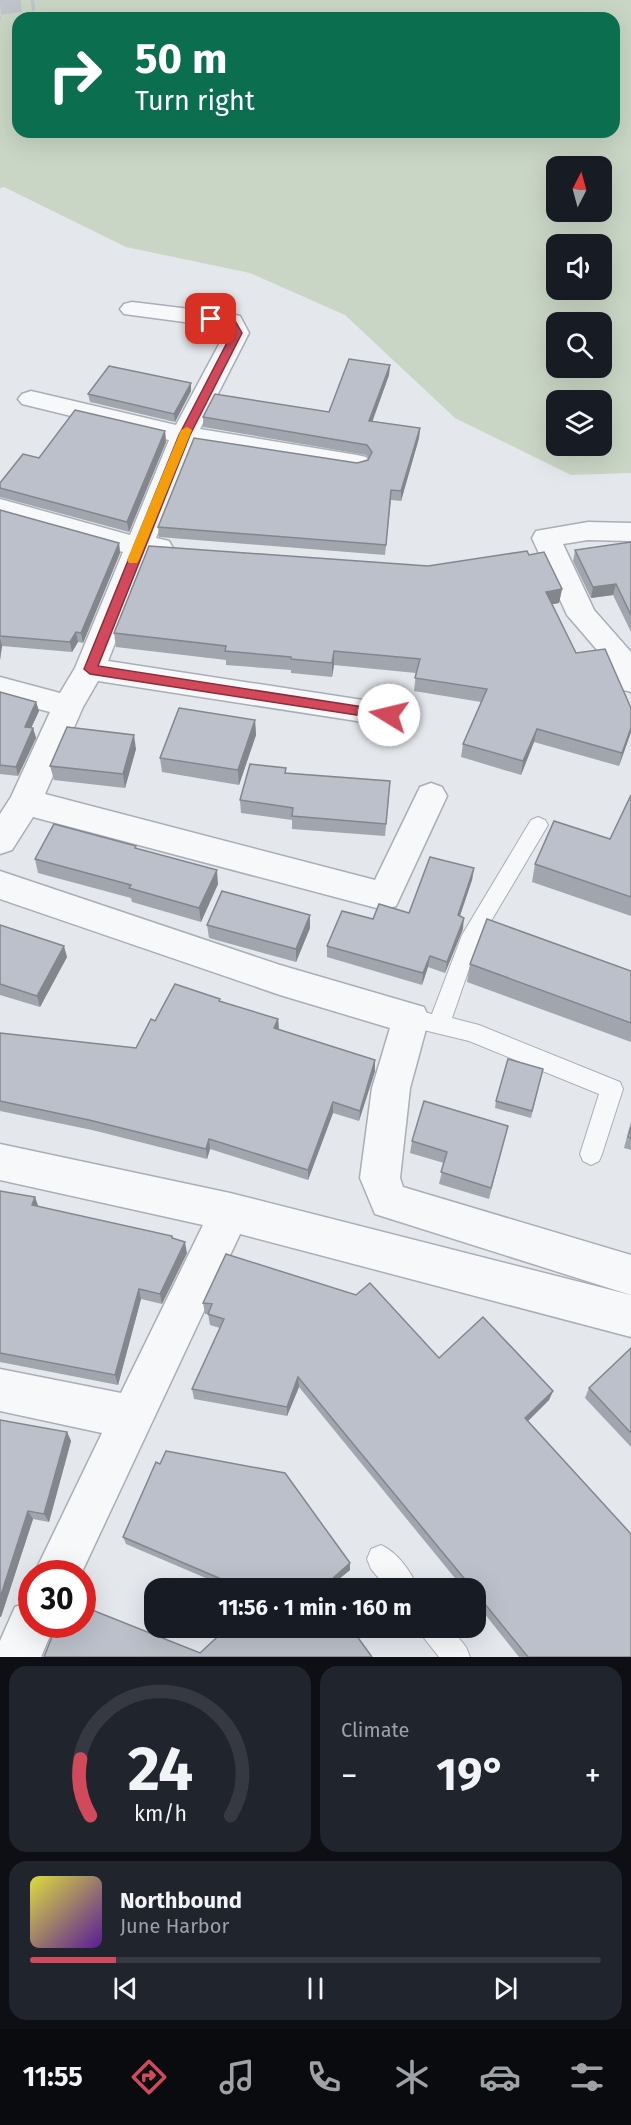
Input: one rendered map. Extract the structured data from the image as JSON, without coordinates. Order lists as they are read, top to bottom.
{
  "north": "top",
  "page": {
    "turn": ["50 m", "Turn right"],
    "limit": "30",
    "trip": "11:56 · 1 min · 160 m",
    "tile": "Climate",
    "heat": ["−", "19°", "+"],
    "song": ["Northbound", "June Harbor"],
    "tabs": "11:55",
    "gauge": ["24", "km/h"]
  }
}
